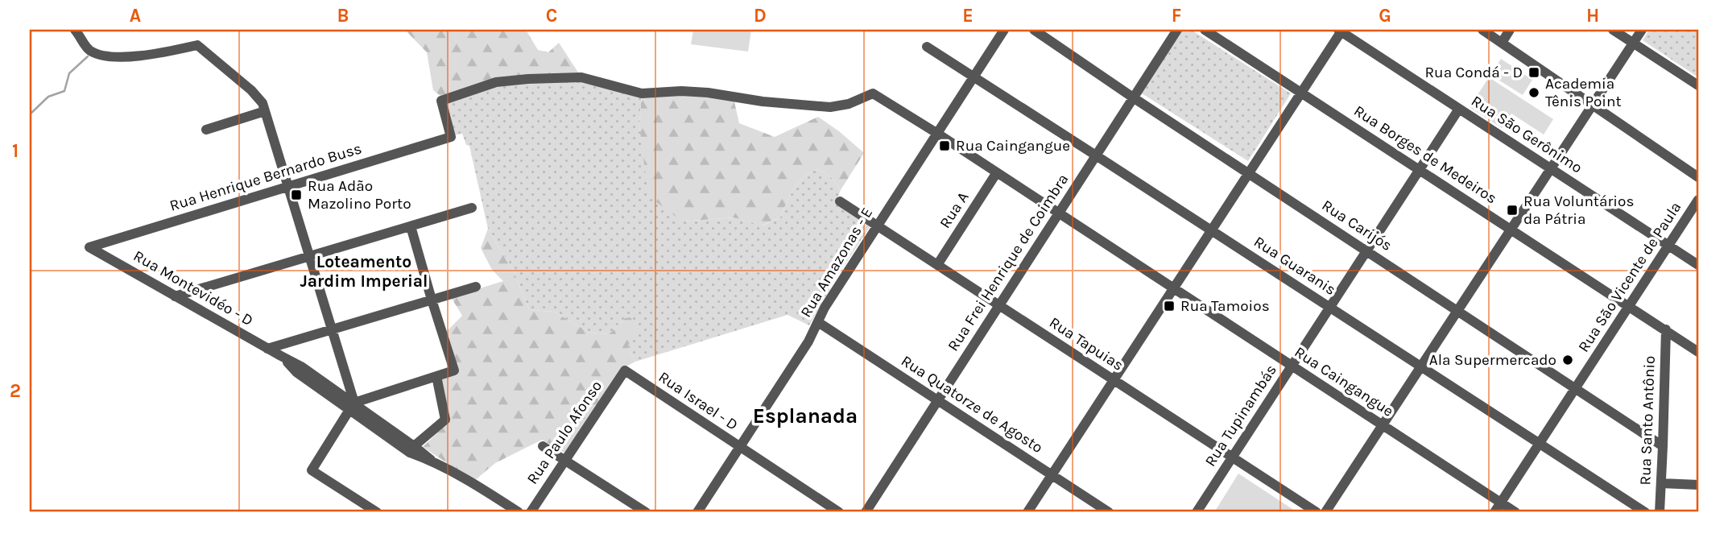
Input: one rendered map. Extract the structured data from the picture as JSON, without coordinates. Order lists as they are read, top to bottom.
{
  "streets": {
    "street": [
      "Rua São Gerônimo",
      "Rua Borges de Medeiros",
      "Rua Henrique Bernardo Buss",
      "Rua A",
      "Rua Carijós",
      "Rua Amazonas - E",
      "Rua Frei Henrique de Coimbra",
      "Rua Guaranis",
      "Rua São Vicente de Paula",
      "Rua Montevidéo - D",
      "Rua Tapuias",
      "Rua Caingangue",
      "Rua Israel - D",
      "Rua Quatorze de Agosto",
      "Rua Tupinambás",
      "Rua Santo Antônio",
      "Rua Paulo Afonso"
    ]
  },
  "crossings": [
    ["Rua São Gerônimo", "Rua São Vicente de Paula"],
    ["Rua São Gerônimo", "Rua Tupinambás"],
    ["Rua Borges de Medeiros", "Rua São Vicente de Paula"],
    ["Rua Borges de Medeiros", "Rua Tupinambás"],
    ["Rua Borges de Medeiros", "Rua Santo Antônio"],
    ["Rua Henrique Bernardo Buss", "Rua Montevidéo - D"],
    ["Rua Henrique Bernardo Buss", "Rua Caingangue"],
    ["Rua A", "Rua Tapuias"],
    ["Rua A", "Rua Caingangue"],
    ["Rua Carijós", "Rua Frei Henrique de Coimbra"],
    ["Rua Carijós", "Rua São Vicente de Paula"],
    ["Rua Carijós", "Rua Tupinambás"],
    ["Rua Carijós", "Rua Santo Antônio"],
    ["Rua Amazonas - E", "Rua Guaranis"],
    ["Rua Amazonas - E", "Rua Tapuias"],
    ["Rua Amazonas - E", "Rua Caingangue"],
    ["Rua Amazonas - E", "Rua Israel - D"],
    ["Rua Amazonas - E", "Rua Quatorze de Agosto"],
    ["Rua Frei Henrique de Coimbra", "Rua Guaranis"],
    ["Rua Frei Henrique de Coimbra", "Rua Tapuias"],
    ["Rua Frei Henrique de Coimbra", "Rua Caingangue"],
    ["Rua Frei Henrique de Coimbra", "Rua Quatorze de Agosto"],
    ["Rua Guaranis", "Rua São Vicente de Paula"],
    ["Rua Guaranis", "Rua Tupinambás"],
    ["Rua São Vicente de Paula", "Rua Caingangue"],
    ["Rua Tapuias", "Rua Tupinambás"],
    ["Rua Caingangue", "Rua Tupinambás"],
    ["Rua Israel - D", "Rua Paulo Afonso"]
  ],
  "districts": ["Loteamento Jardim Imperial", "Esplanada"],
  "places": {
    "transit": [
      "Rua Condá - D",
      "Rua Caingangue",
      "Rua Adão Mazolino Porto",
      "Rua Voluntários da Pátria",
      "Rua Tamoios"
    ],
    "other": ["Academia Tênis Point", "Ala Supermercado"]
  },
  "grid": {
    "columns": [
      "A",
      "B",
      "C",
      "D",
      "E",
      "F",
      "G",
      "H"
    ],
    "rows": ["1", "2"]
  }
}
